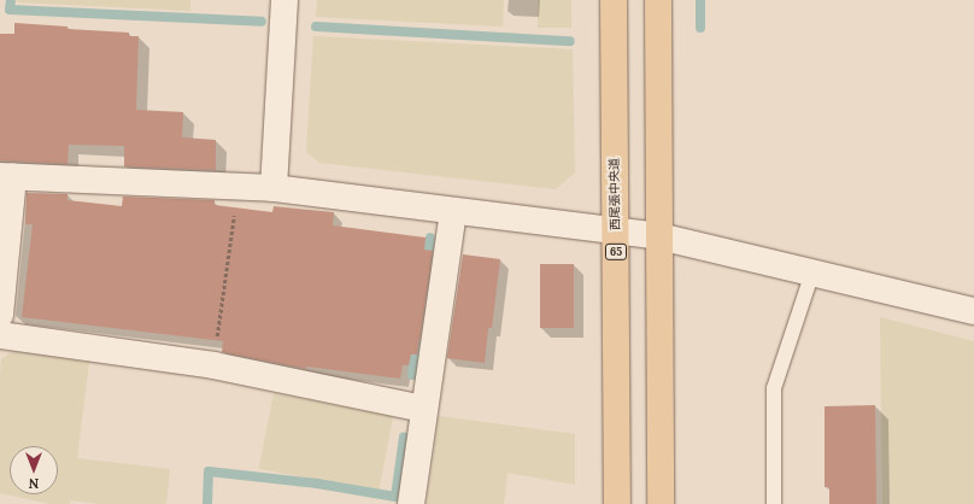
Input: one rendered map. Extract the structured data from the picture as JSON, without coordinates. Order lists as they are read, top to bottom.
{
  "streets": {
    "main road": ["西尾張中央道", "65"]
  },
  "north": "bottom"
}
